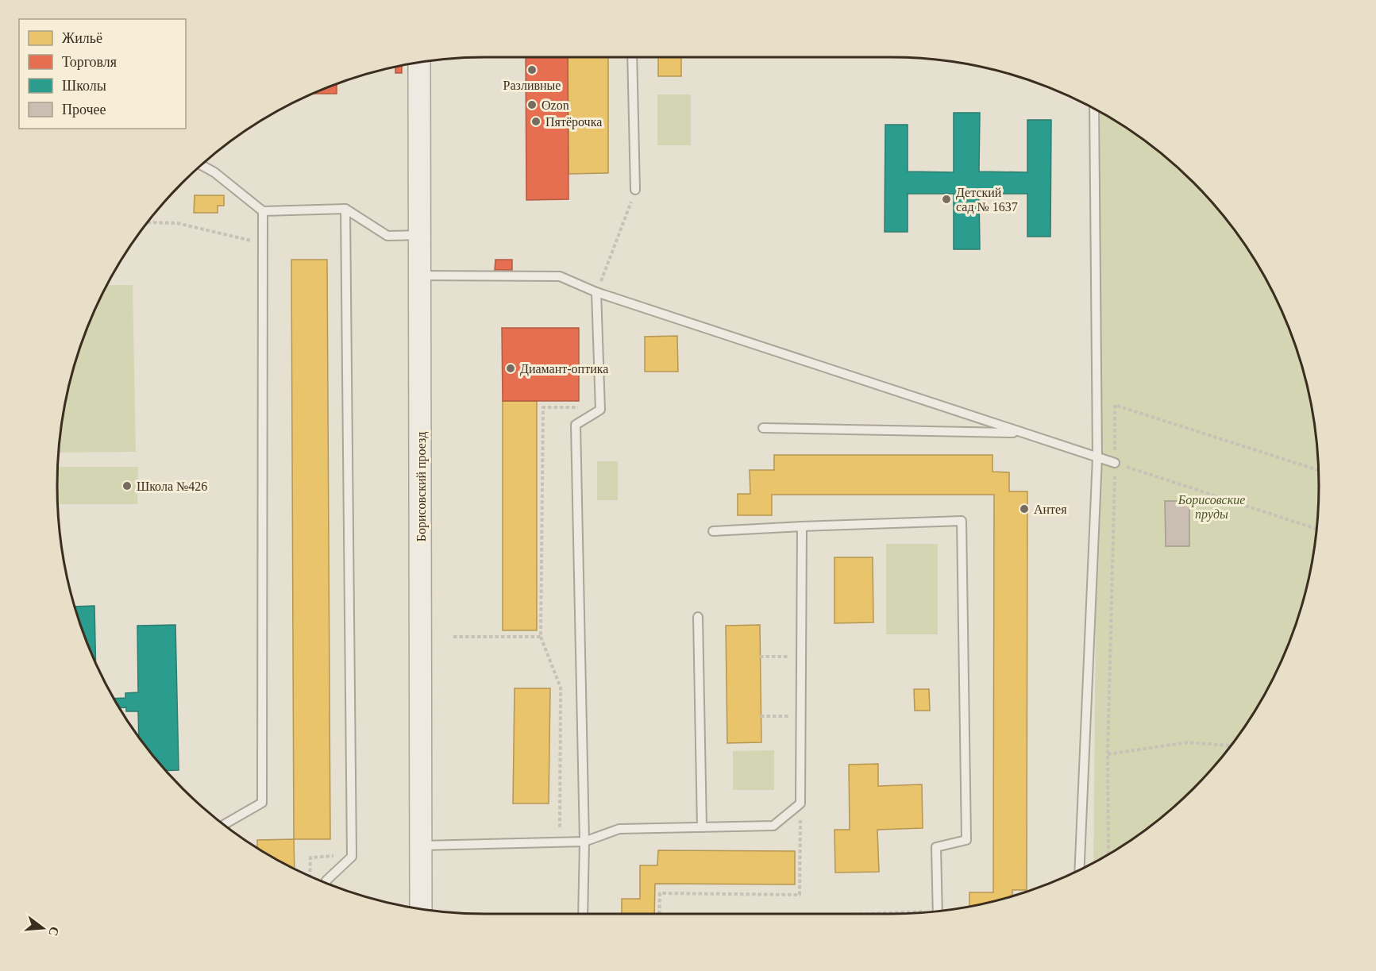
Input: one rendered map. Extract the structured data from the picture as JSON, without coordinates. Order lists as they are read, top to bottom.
{
  "streets": {
    "street": ["Борисовский проезд"]
  },
  "parks": ["Борисовские пруды"],
  "places": [
    "Разливные",
    "Ozon",
    "Пятёрочка",
    "Детский сад № 1637",
    "Диамант-оптика",
    "Школа №426",
    "Антея"
  ],
  "legend": [
    "Жильё",
    "Торговля",
    "Школы",
    "Прочее"
  ],
  "north": "right"
}
